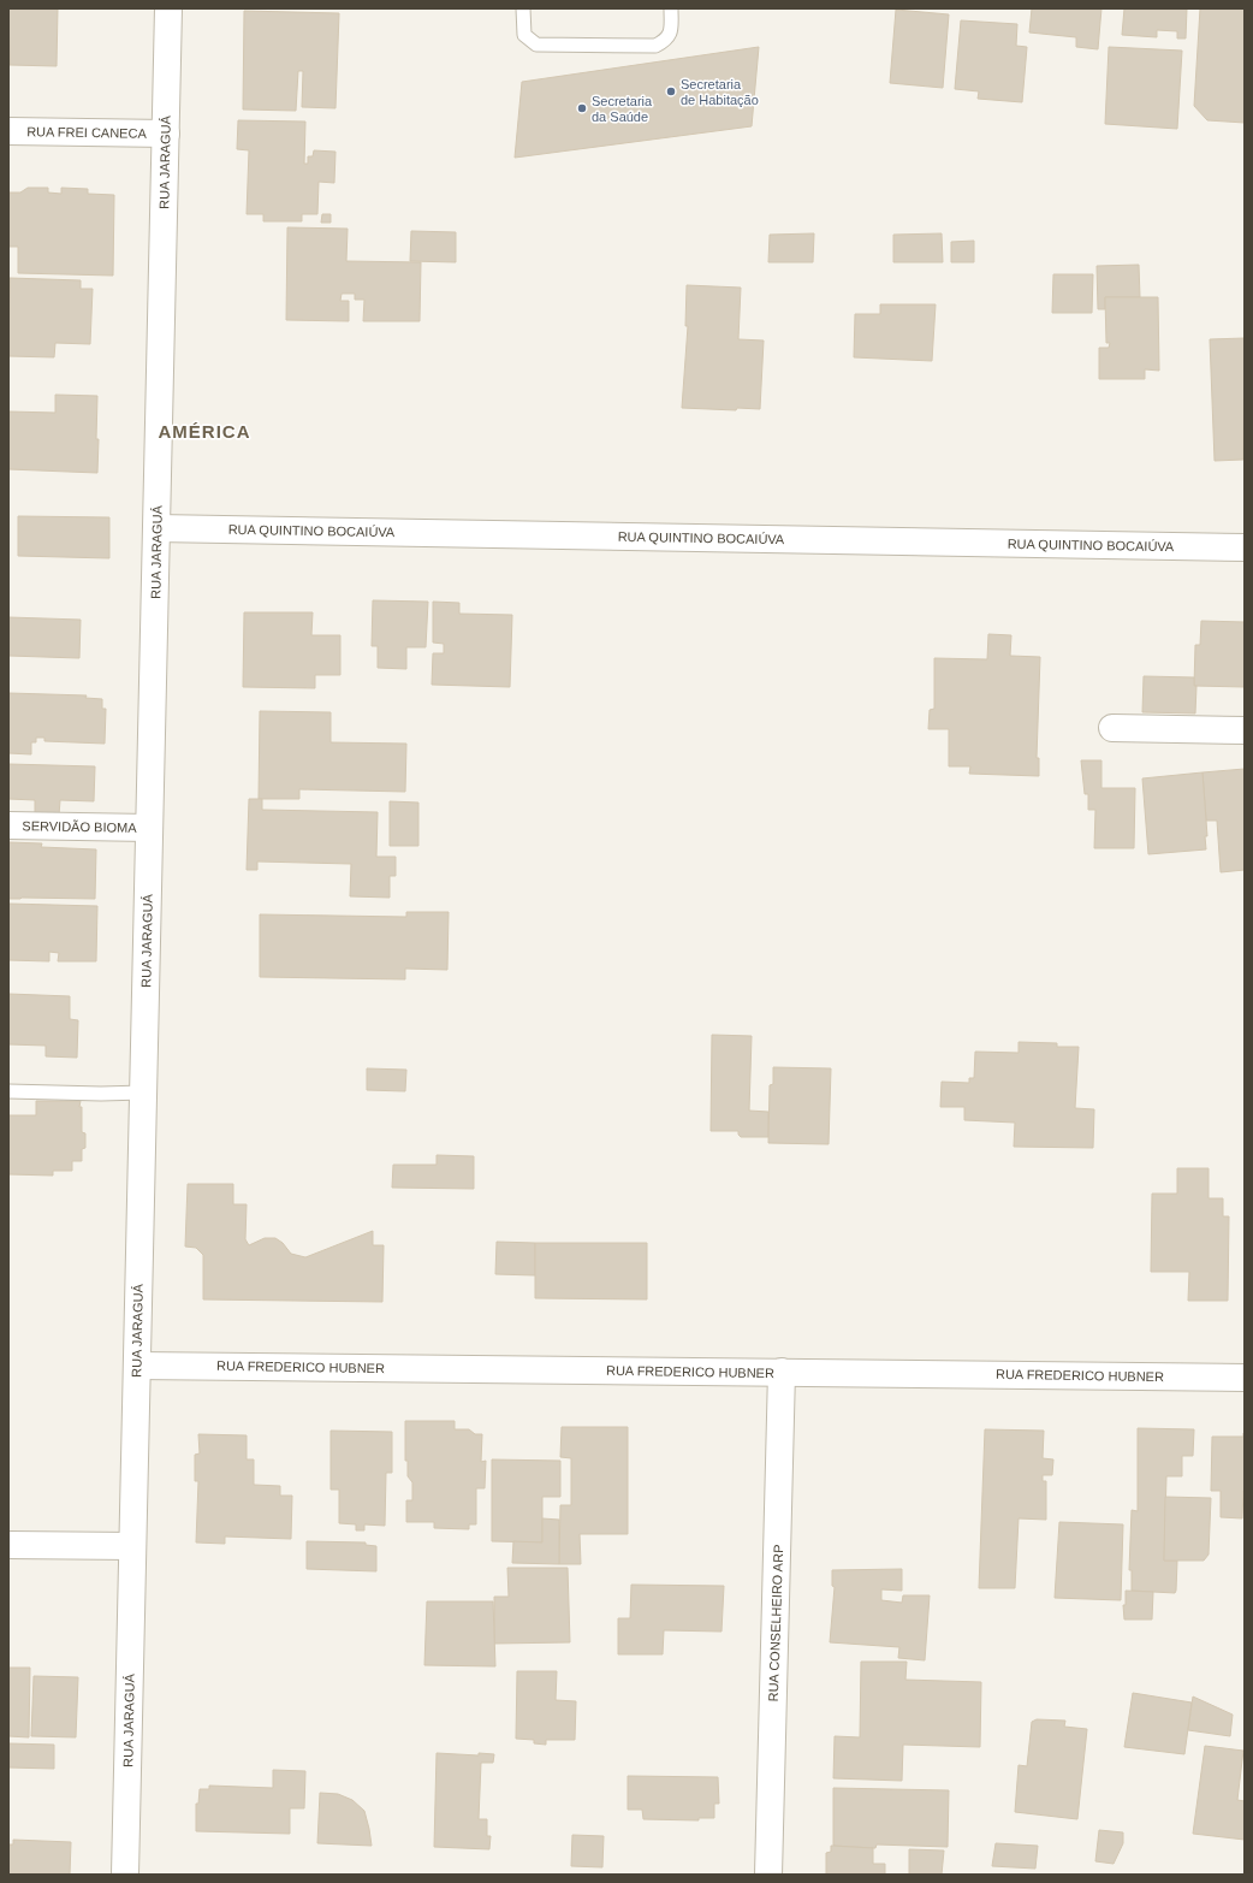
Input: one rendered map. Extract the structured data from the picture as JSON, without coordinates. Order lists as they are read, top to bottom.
{
  "streets": {
    "street": [
      "RUA FREI CANECA",
      "RUA JARAGUÁ",
      "RUA QUINTINO BOCAIÚVA",
      "SERVIDÃO BIOMA",
      "RUA FREDERICO HUBNER",
      "RUA CONSELHEIRO ARP"
    ]
  },
  "crossings": [
    ["RUA FREI CANECA", "RUA JARAGUÁ"],
    ["RUA JARAGUÁ", "RUA QUINTINO BOCAIÚVA"],
    ["RUA JARAGUÁ", "SERVIDÃO BIOMA"],
    ["RUA JARAGUÁ", "RUA FREDERICO HUBNER"],
    ["RUA FREDERICO HUBNER", "RUA CONSELHEIRO ARP"]
  ],
  "districts": ["AMÉRICA"],
  "places": ["Secretaria de Habitação", "Secretaria da Saúde"]
}
